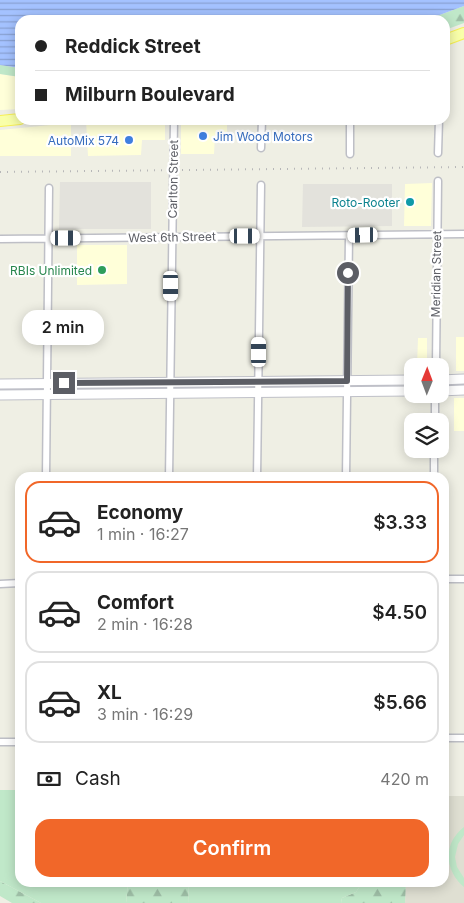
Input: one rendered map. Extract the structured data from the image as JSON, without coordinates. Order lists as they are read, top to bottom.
{
  "streets": {
    "street": ["Carlton Street", "West 6th Street", "Meridian Street"]
  },
  "crossings": [
    ["Carlton Street", "West 6th Street"],
    ["West 6th Street", "Meridian Street"]
  ],
  "places": [
    "Jim Wood Motors",
    "AutoMix 574",
    "Roto-Rooter",
    "RBIs Unlimited"
  ],
  "north": "top",
  "page": {
    "banner": ["Reddick Street", "Milburn Boulevard"],
    "bubble": "2 min",
    "list": [
      {
        "name": "Economy",
        "note": "1 min · 16:27",
        "value": "$3.33"
      },
      {
        "name": "Comfort",
        "note": "2 min · 16:28",
        "value": "$4.50"
      },
      {
        "name": "XL",
        "note": "3 min · 16:29",
        "value": "$5.66"
      }
    ],
    "pay": ["Cash", "420 m"],
    "buttons": "Confirm"
  }
}
